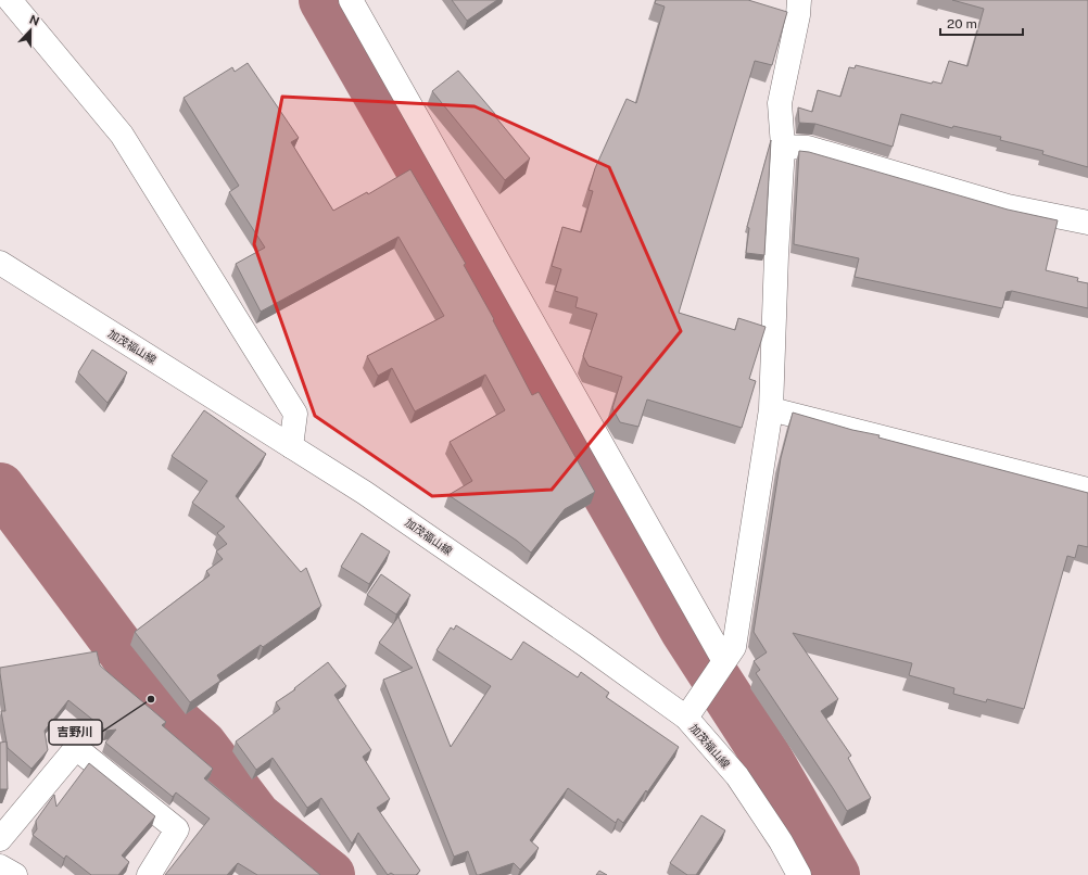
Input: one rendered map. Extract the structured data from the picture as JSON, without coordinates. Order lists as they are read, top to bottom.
{
  "streets": {
    "street": ["加茂福山線"]
  },
  "places": ["吉野川"],
  "scale_bar": "20 m",
  "north": "top"
}
